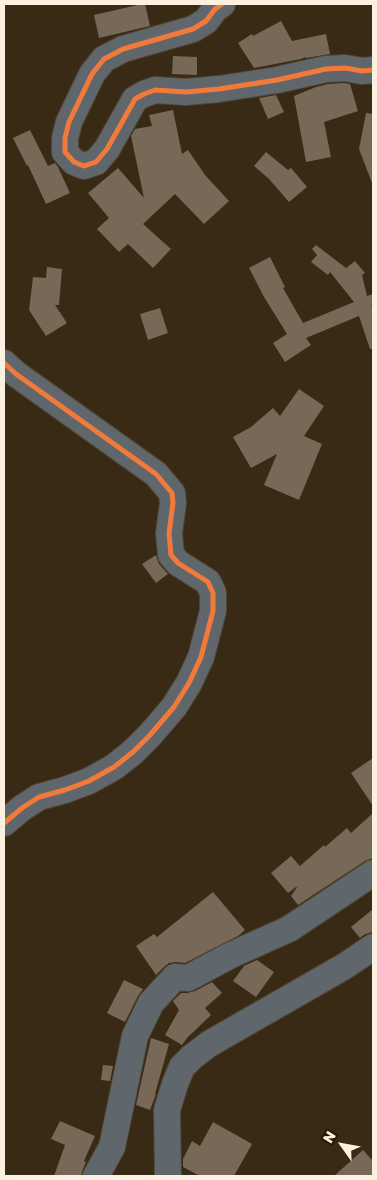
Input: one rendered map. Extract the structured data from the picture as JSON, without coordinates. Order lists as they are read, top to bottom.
{
  "north": "top left"
}
